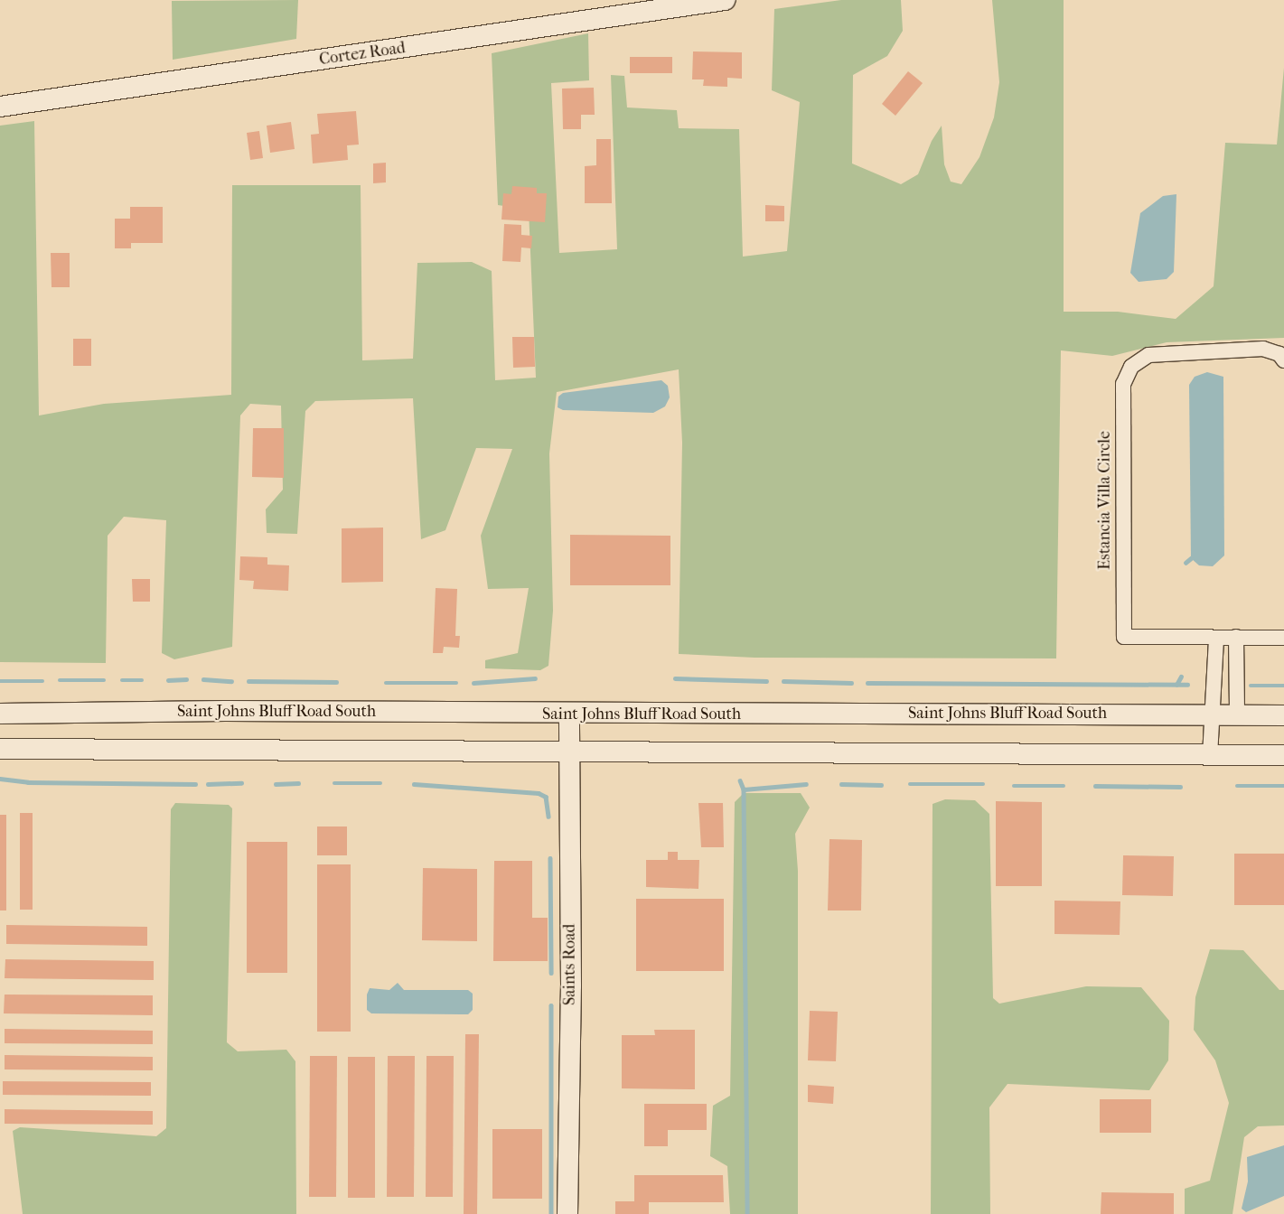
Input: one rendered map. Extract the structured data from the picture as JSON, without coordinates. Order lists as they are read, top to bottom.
{
  "streets": {
    "main road": ["Cortez Road", "Saint Johns Bluff Road South", "Saints Road"],
    "street": ["Estancia Villa Circle"]
  },
  "crossings": [
    ["Saint Johns Bluff Road South", "Saints Road"]
  ]
}
